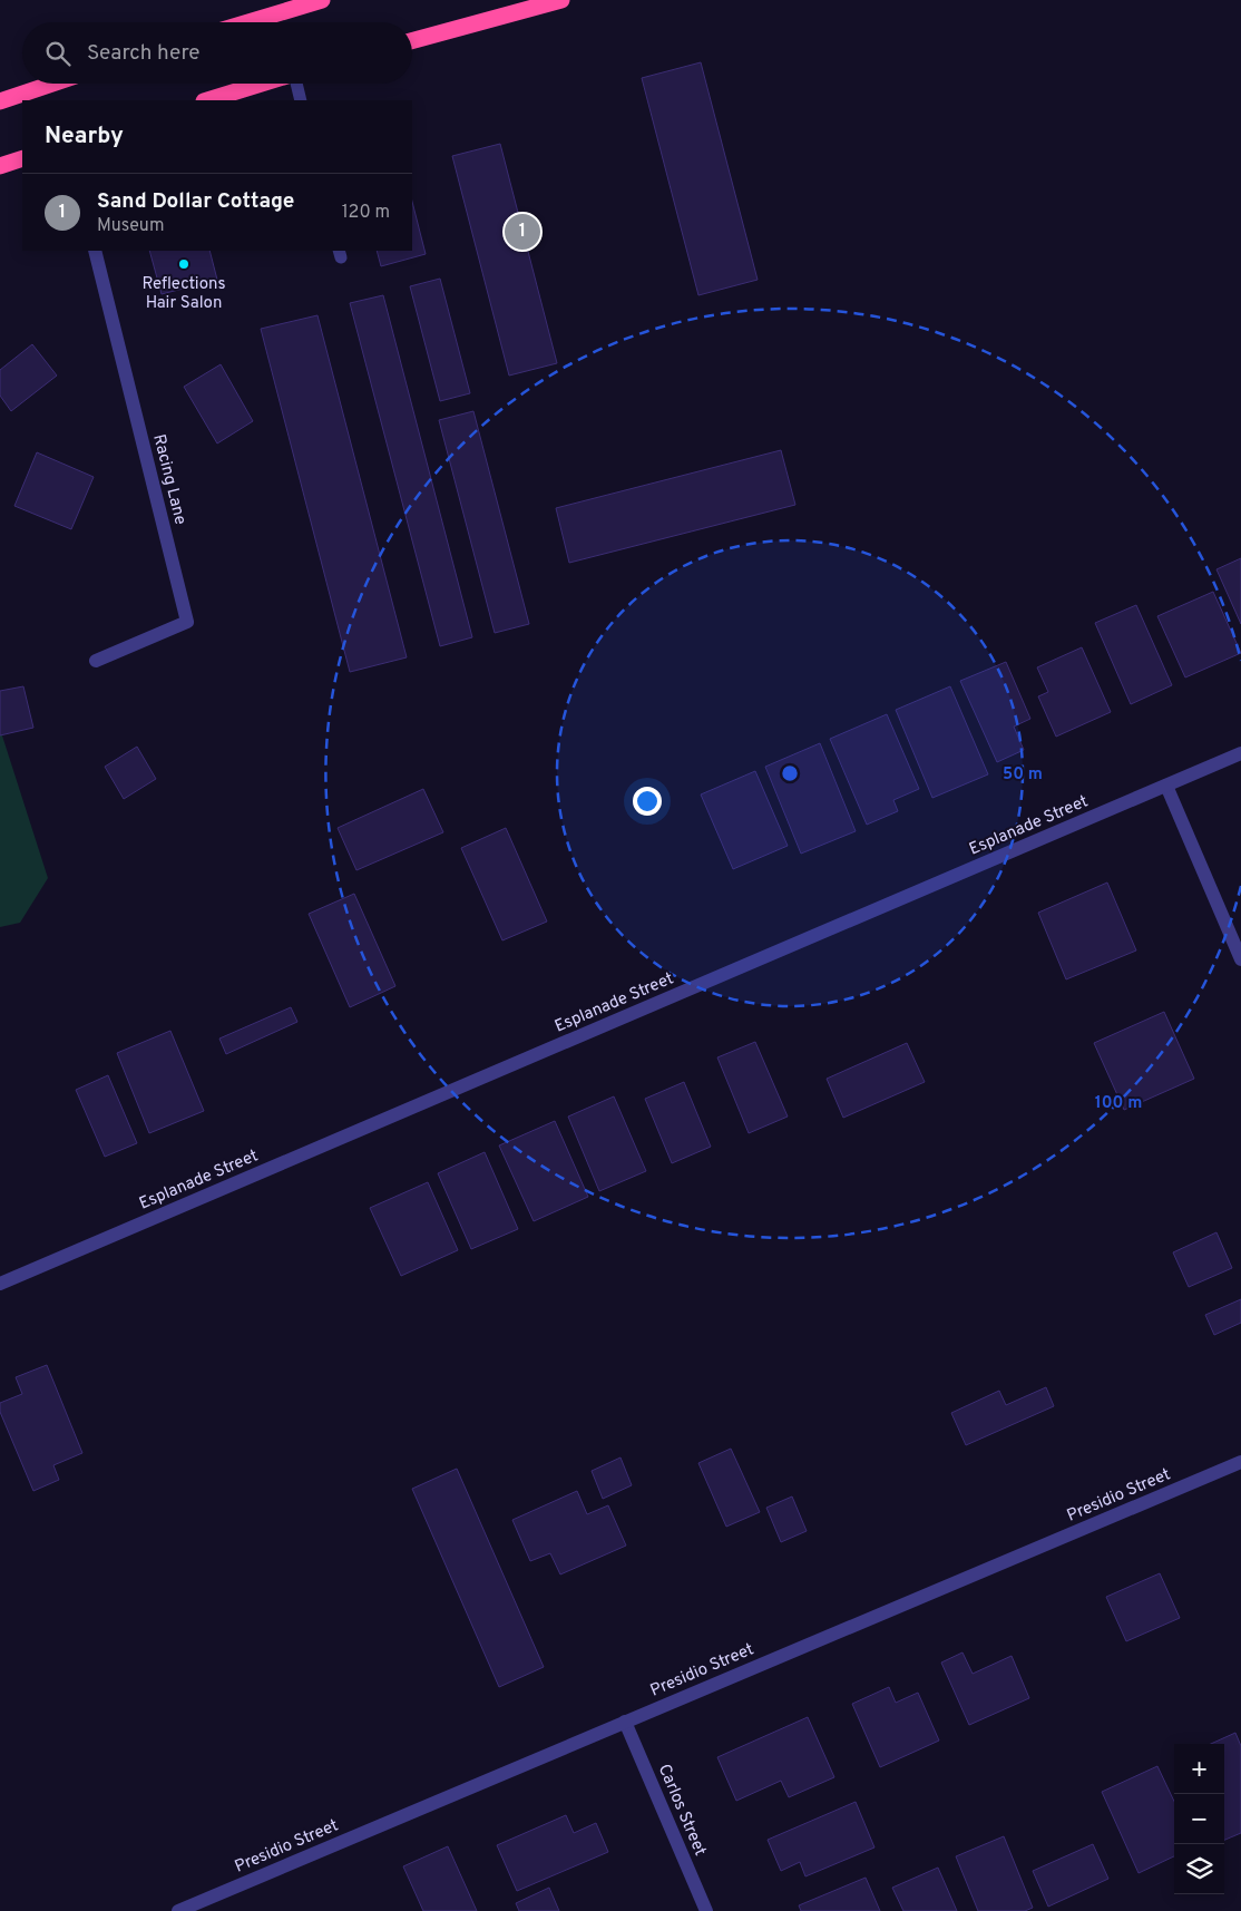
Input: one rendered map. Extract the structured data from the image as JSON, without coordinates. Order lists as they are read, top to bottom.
{
  "streets": {
    "street": [
      "Racing Lane",
      "Esplanade Street",
      "Presidio Street",
      "Carlos Street"
    ]
  },
  "crossings": [
    ["Presidio Street", "Carlos Street"]
  ],
  "places": ["Reflections Hair Salon"],
  "page": {
    "search": "Search here",
    "heading": "Nearby",
    "list": [
      {
        "mark": "1",
        "name": "Sand Dollar Cottage",
        "note": "Museum",
        "value": "120 m"
      }
    ],
    "pins": "1",
    "map_buttons": ["+", "−"]
  },
  "rings": ["50 m", "100 m"]
}
